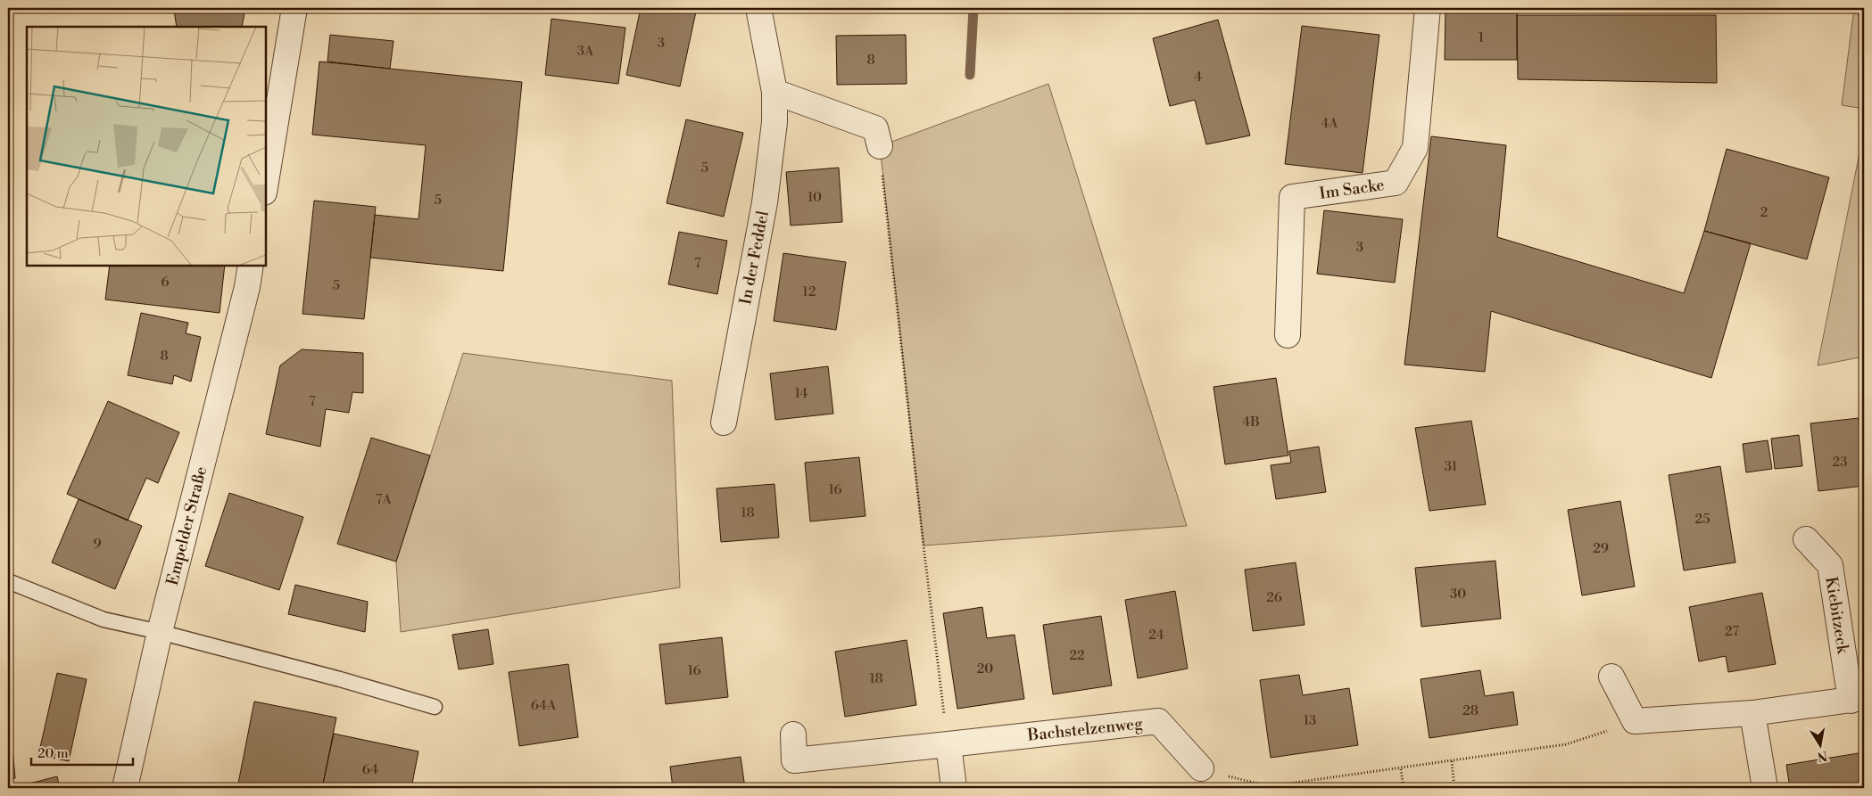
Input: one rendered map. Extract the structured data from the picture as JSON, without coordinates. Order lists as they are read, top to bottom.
{
  "streets": {
    "street": [
      "Im Sacke",
      "In der Feddel",
      "Empelder Straße",
      "Kiebitzeck",
      "Bachstelzenweg"
    ]
  },
  "house_numbers": [
    "1",
    "3",
    "3A",
    "8",
    "4",
    "4A",
    "5",
    "10",
    "5",
    "2",
    "3",
    "7",
    "6",
    "5",
    "12",
    "8",
    "14",
    "7",
    "4B",
    "23",
    "31",
    "16",
    "7A",
    "18",
    "25",
    "9",
    "29",
    "30",
    "26",
    "27",
    "24",
    "22",
    "20",
    "16",
    "18",
    "64A",
    "28",
    "13",
    "64"
  ],
  "scale_bar": "20 m",
  "north": "bottom"
}
